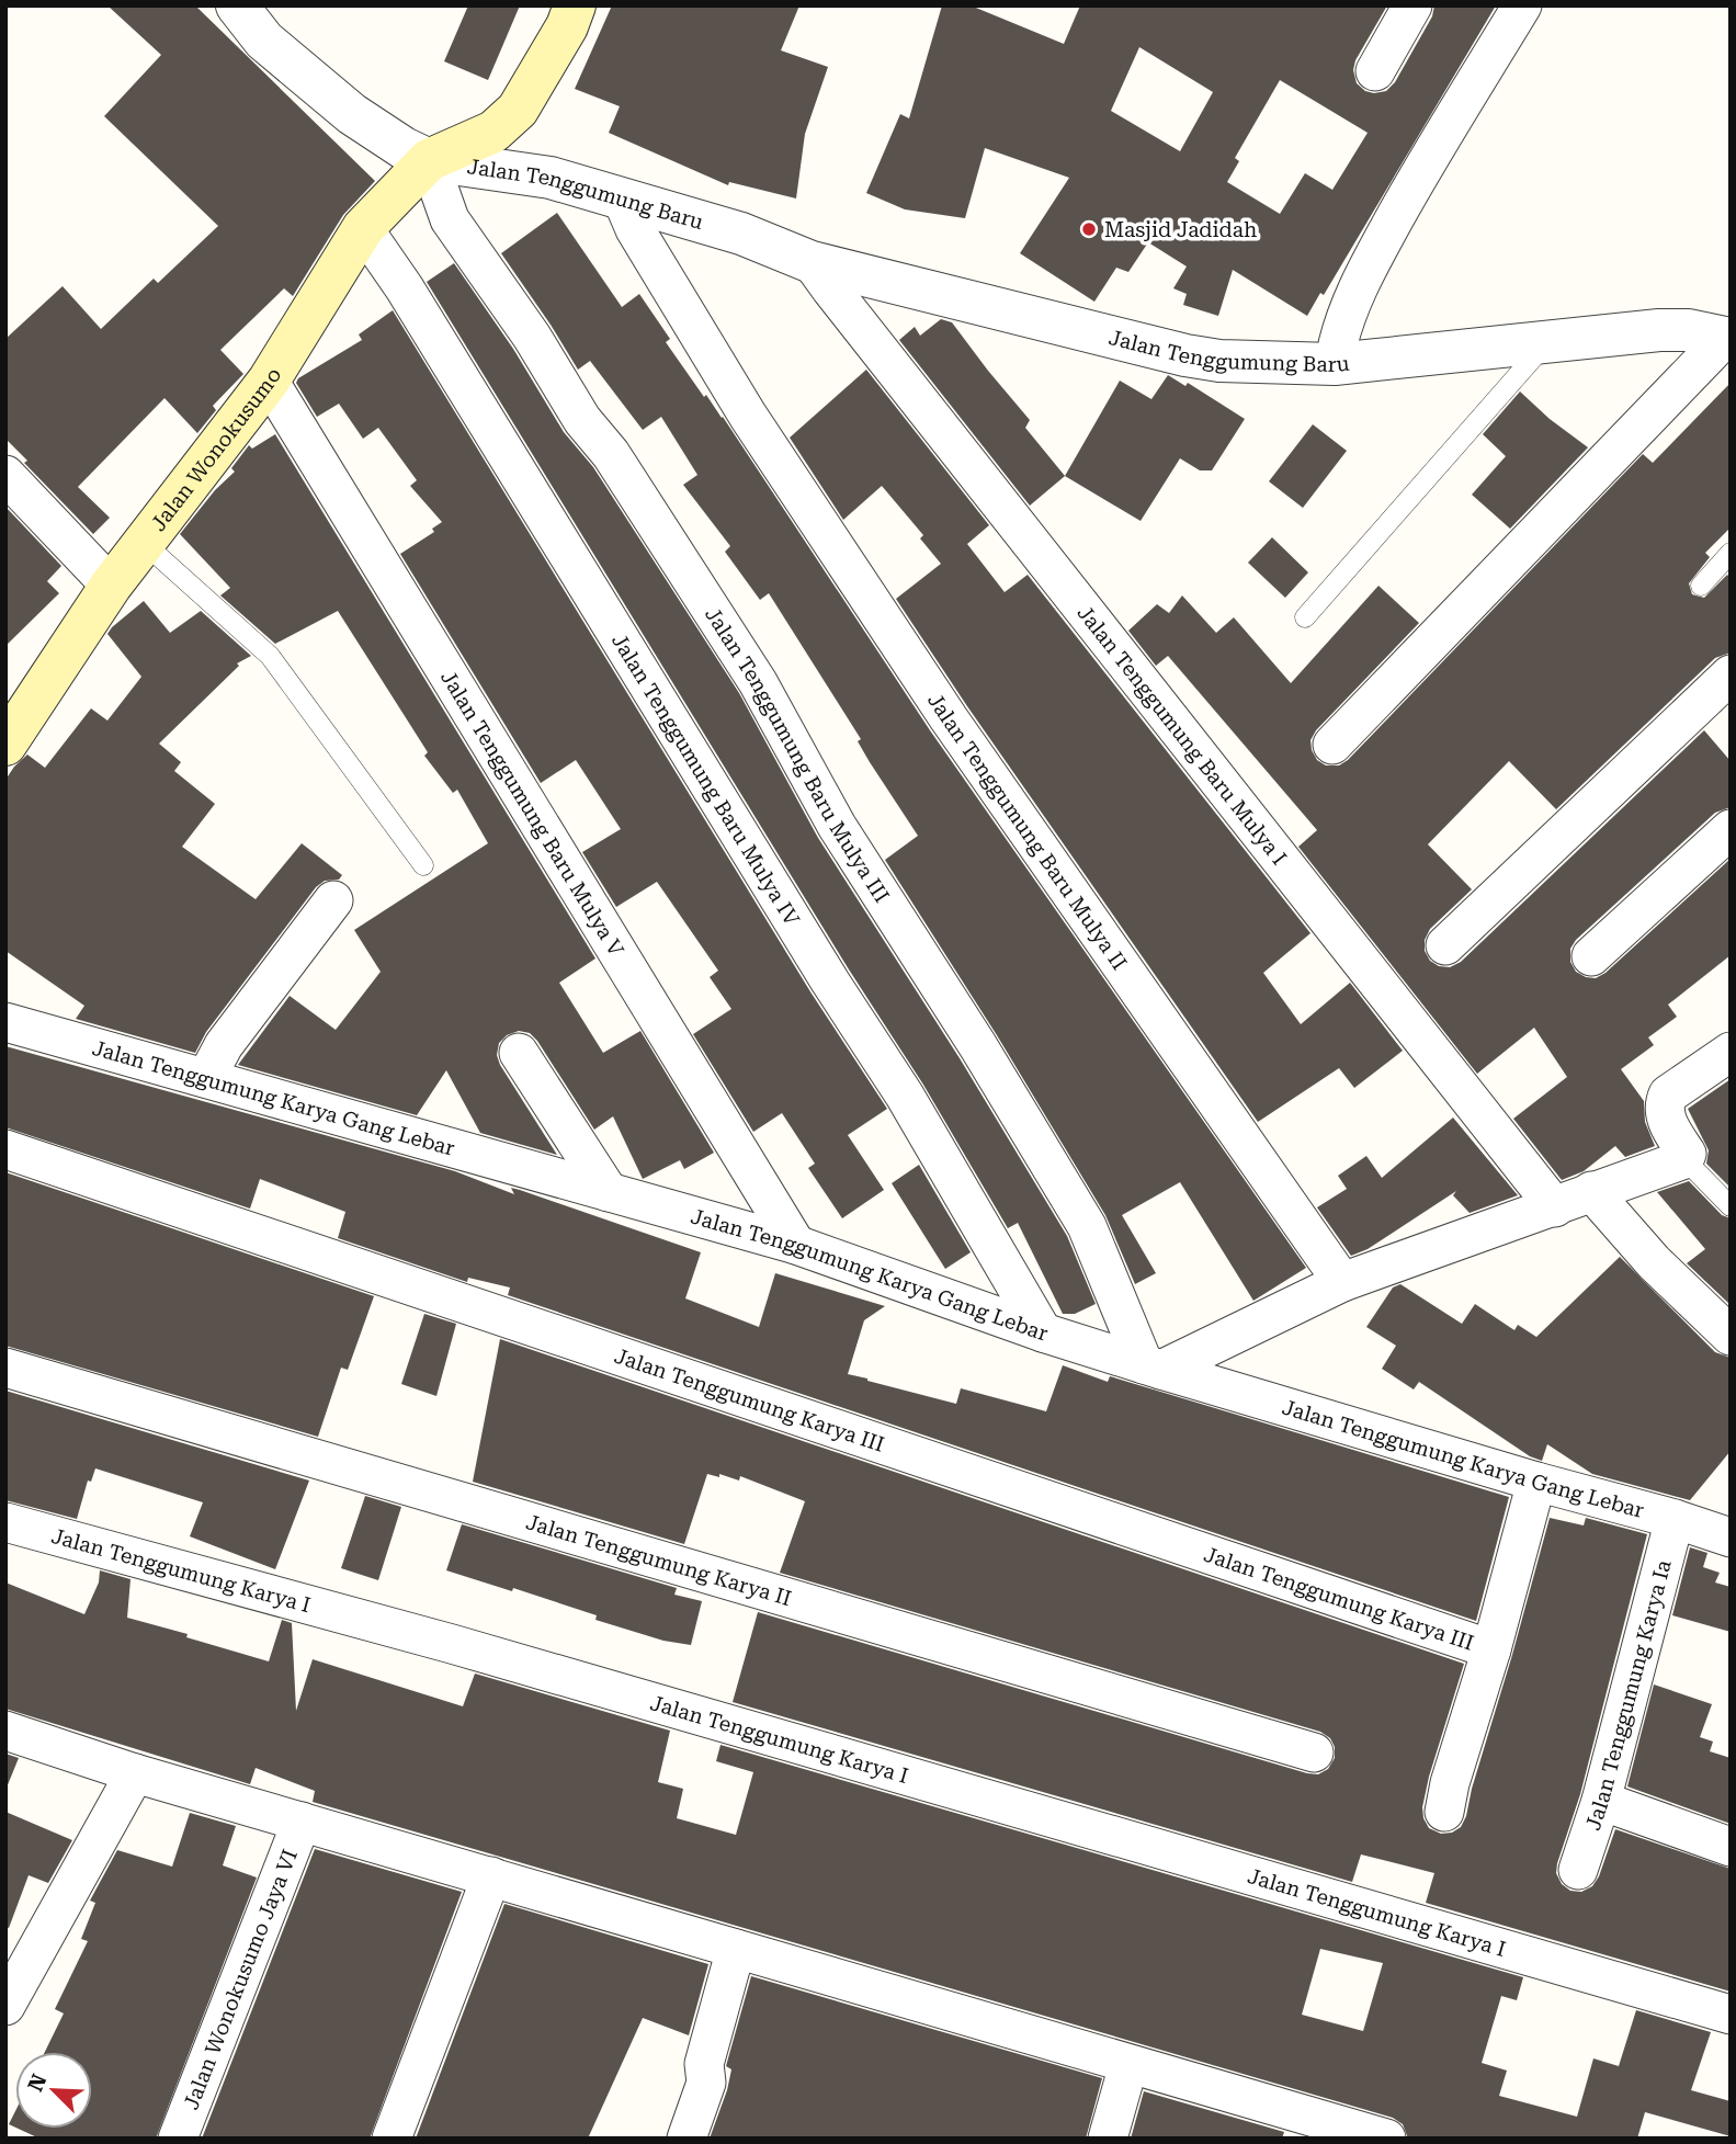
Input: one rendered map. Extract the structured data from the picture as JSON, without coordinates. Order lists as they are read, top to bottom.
{
  "streets": {
    "main road": ["Jalan Wonokusumo"],
    "street": [
      "Jalan Tenggumung Baru",
      "Jalan Tenggumung Baru Mulya I",
      "Jalan Tenggumung Baru Mulya III",
      "Jalan Tenggumung Baru Mulya IV",
      "Jalan Tenggumung Baru Mulya V",
      "Jalan Tenggumung Baru Mulya II",
      "Jalan Tenggumung Karya Gang Lebar",
      "Jalan Tenggumung Karya III",
      "Jalan Tenggumung Karya II",
      "Jalan Tenggumung Karya I",
      "Jalan Tenggumung Karya Ia",
      "Jalan Wonokusumo Jaya VI"
    ]
  },
  "crossings": [
    ["Jalan Tenggumung Baru", "Jalan Wonokusumo"],
    ["Jalan Tenggumung Baru", "Jalan Tenggumung Baru Mulya I"],
    ["Jalan Tenggumung Baru", "Jalan Tenggumung Baru Mulya III"],
    ["Jalan Tenggumung Baru", "Jalan Tenggumung Baru Mulya II"],
    ["Jalan Wonokusumo", "Jalan Tenggumung Baru Mulya III"],
    ["Jalan Wonokusumo", "Jalan Tenggumung Baru Mulya IV"],
    ["Jalan Wonokusumo", "Jalan Tenggumung Baru Mulya V"],
    ["Jalan Tenggumung Baru Mulya III", "Jalan Tenggumung Karya Gang Lebar"],
    ["Jalan Tenggumung Baru Mulya IV", "Jalan Tenggumung Karya Gang Lebar"],
    ["Jalan Tenggumung Baru Mulya V", "Jalan Tenggumung Karya Gang Lebar"],
    ["Jalan Tenggumung Karya Gang Lebar", "Jalan Tenggumung Karya Ia"]
  ],
  "places": ["Masjid Jadidah"],
  "north": "top left"
}
